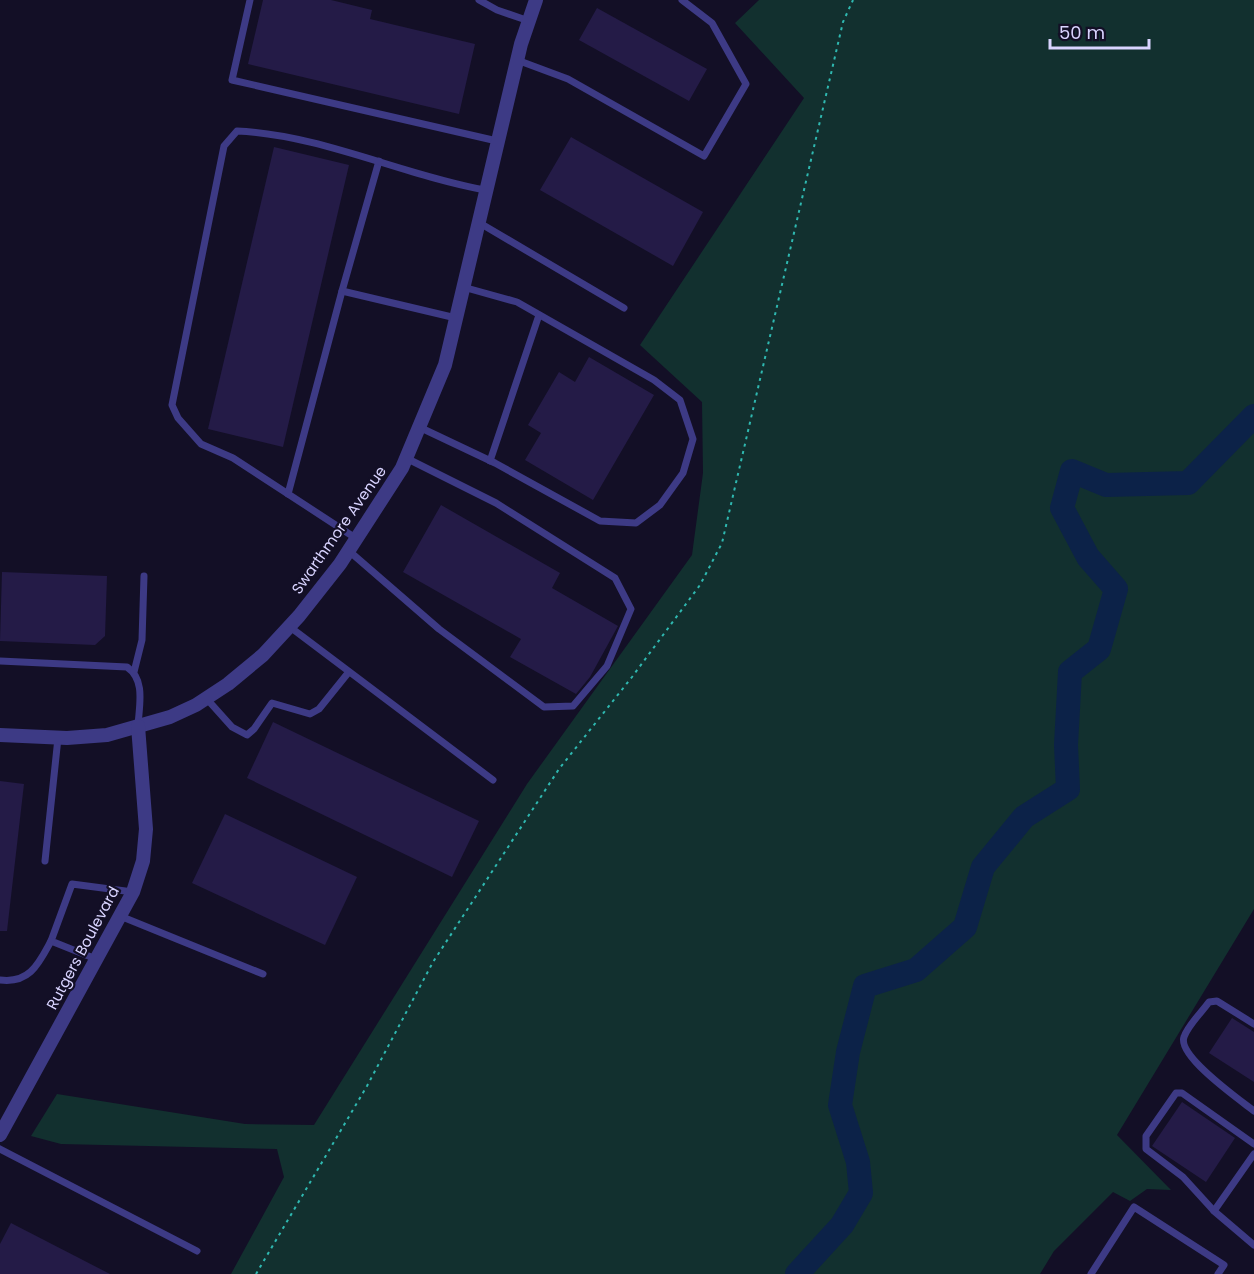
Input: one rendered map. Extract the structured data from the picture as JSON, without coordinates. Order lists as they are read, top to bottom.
{
  "streets": {
    "street": ["Swarthmore Avenue", "Rutgers Boulevard"]
  },
  "crossings": [
    ["Swarthmore Avenue", "Rutgers Boulevard"]
  ],
  "scale_bar": "50 m"
}
